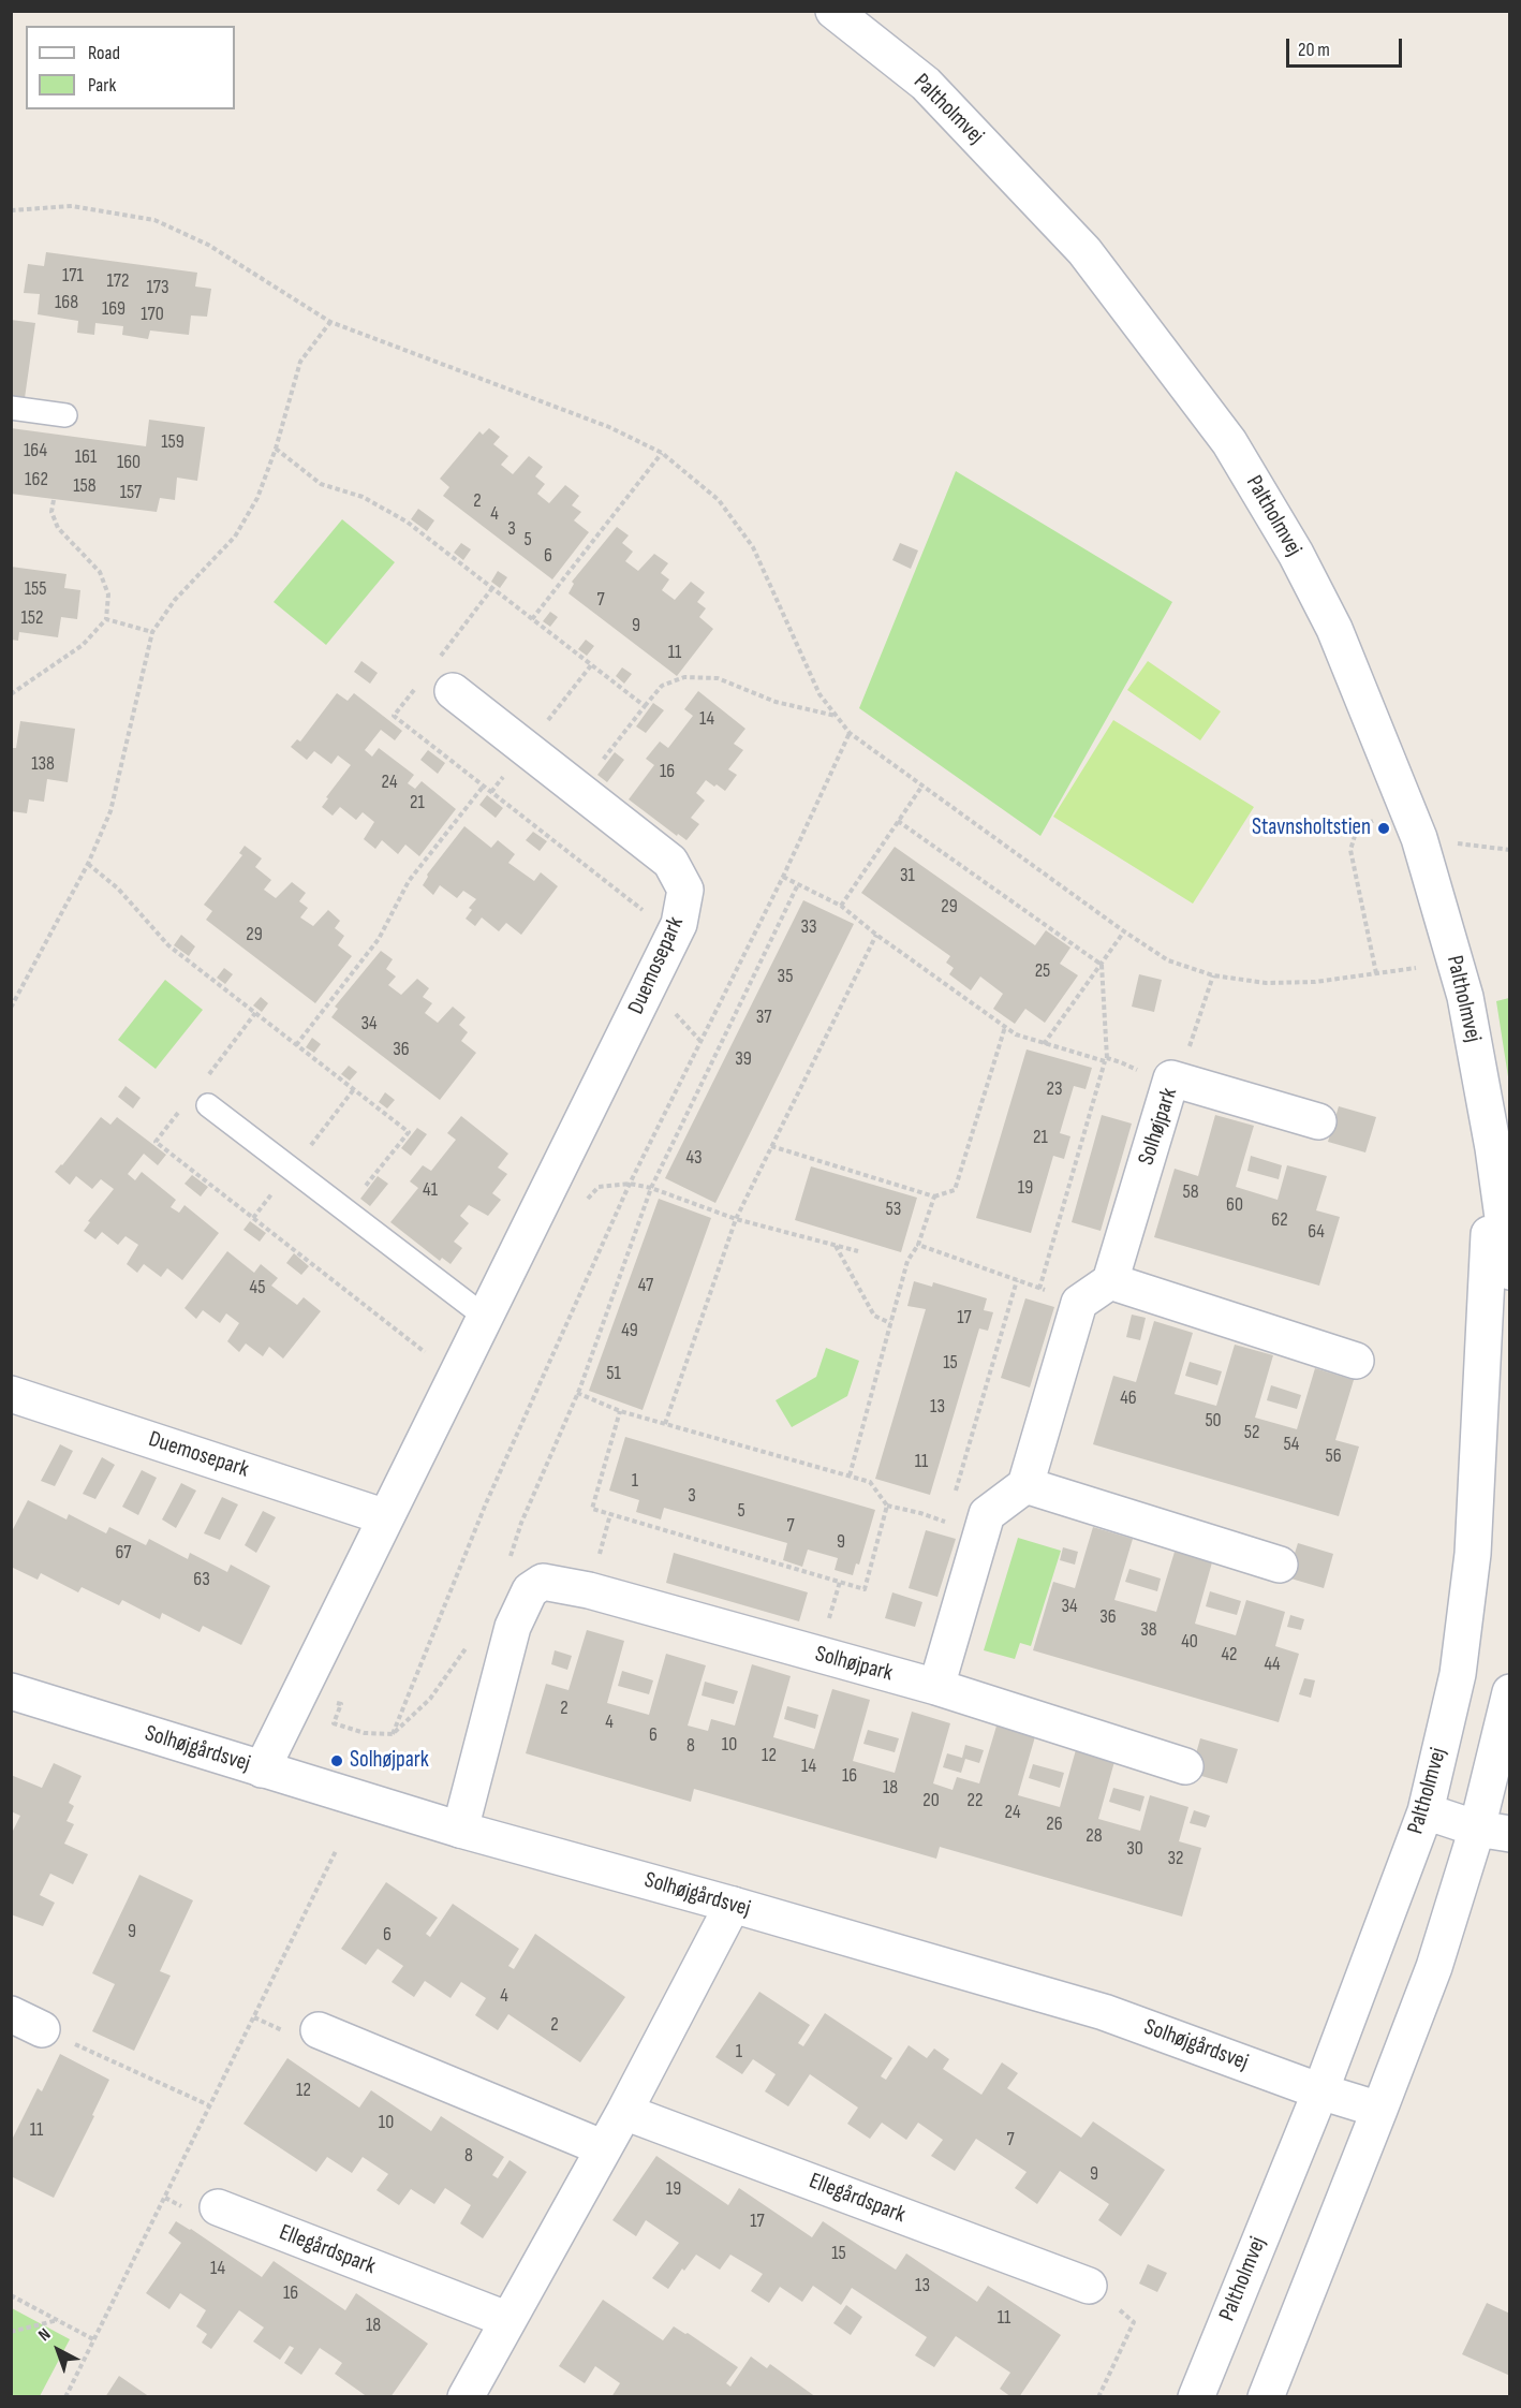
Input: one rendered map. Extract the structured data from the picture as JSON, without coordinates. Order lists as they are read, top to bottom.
{
  "streets": {
    "street": [
      "Paltholmvej",
      "Duemosepark",
      "Solhøjpark",
      "Solhøjgårdsvej",
      "Ellegårdspark"
    ]
  },
  "crossings": [
    ["Paltholmvej", "Solhøjgårdsvej"],
    ["Duemosepark", "Solhøjgårdsvej"]
  ],
  "places": ["Stavnsholtstien", "Solhøjpark"],
  "house_numbers": [
    "171",
    "172",
    "173",
    "168",
    "169",
    "170",
    "159",
    "164",
    "161",
    "160",
    "162",
    "158",
    "157",
    "2",
    "4",
    "3",
    "5",
    "6",
    "155",
    "7",
    "152",
    "9",
    "11",
    "14",
    "138",
    "16",
    "24",
    "21",
    "31",
    "29",
    "33",
    "29",
    "25",
    "35",
    "37",
    "34",
    "36",
    "39",
    "23",
    "21",
    "43",
    "19",
    "41",
    "58",
    "60",
    "53",
    "62",
    "64",
    "47",
    "45",
    "17",
    "49",
    "15",
    "51",
    "46",
    "13",
    "50",
    "52",
    "54",
    "56",
    "11",
    "1",
    "3",
    "5",
    "7",
    "9",
    "67",
    "63",
    "34",
    "36",
    "38",
    "40",
    "42",
    "44",
    "2",
    "4",
    "6",
    "10",
    "8",
    "12",
    "14",
    "16",
    "18",
    "20",
    "22",
    "24",
    "26",
    "28",
    "30",
    "32",
    "9",
    "6",
    "4",
    "2",
    "1",
    "12",
    "10",
    "11",
    "7",
    "8",
    "9",
    "19",
    "17",
    "15",
    "14",
    "13",
    "16",
    "11",
    "18"
  ],
  "legend": ["Road", "Park"],
  "scale_bar": "20 m",
  "north": "top left"
}
